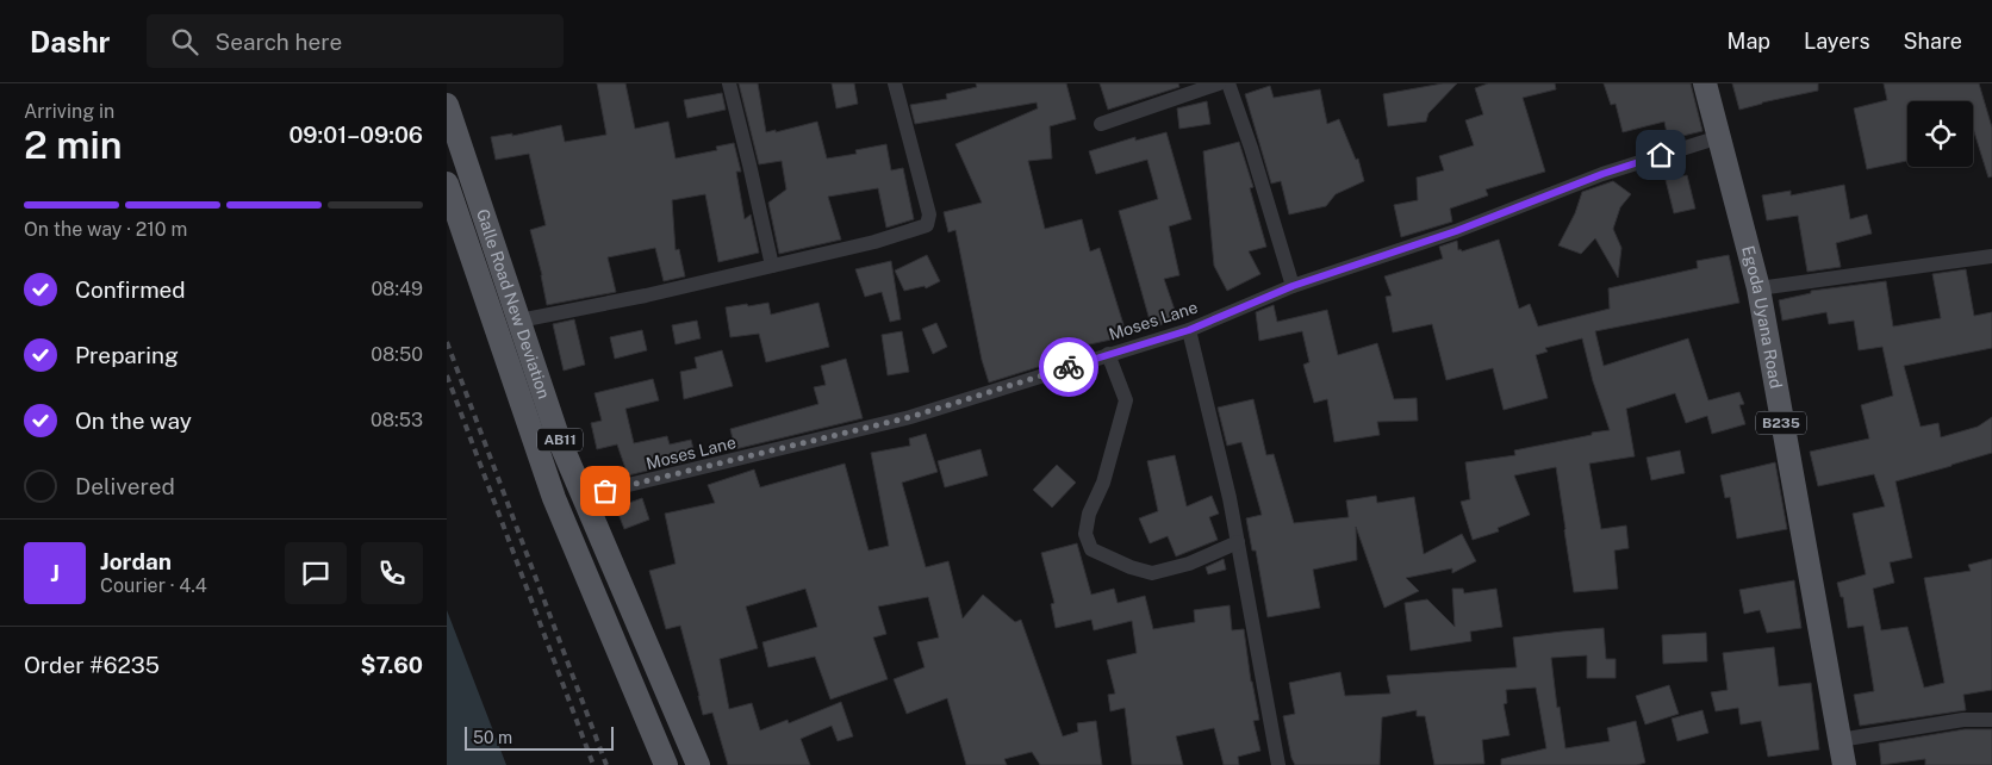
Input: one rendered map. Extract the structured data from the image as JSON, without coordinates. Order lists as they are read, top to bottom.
{
  "streets": {
    "main road": [
      "Galle Road New Deviation",
      "Egoda Uyana Road",
      "B235",
      "AB11"
    ],
    "street": ["Moses Lane"]
  },
  "crossings": [
    ["Galle Road New Deviation", "Moses Lane"],
    ["Egoda Uyana Road", "Moses Lane"]
  ],
  "scale_bar": "50 m",
  "page": {
    "header": "Dashr",
    "search": "Search here",
    "nav": ["Map", "Layers", "Share"],
    "heading": ["2 min", "Arriving in", "09:01–09:06"],
    "panel": [
      "Jordan",
      "Courier · 4.4",
      "Order #6235",
      "$7.60"
    ],
    "bar": "On the way · 210 m",
    "list": [
      ["Confirmed", "08:49"],
      ["Preparing", "08:50"],
      ["On the way", "08:53"],
      "Delivered"
    ],
    "round": "J",
    "scale": "50 m"
  }
}
